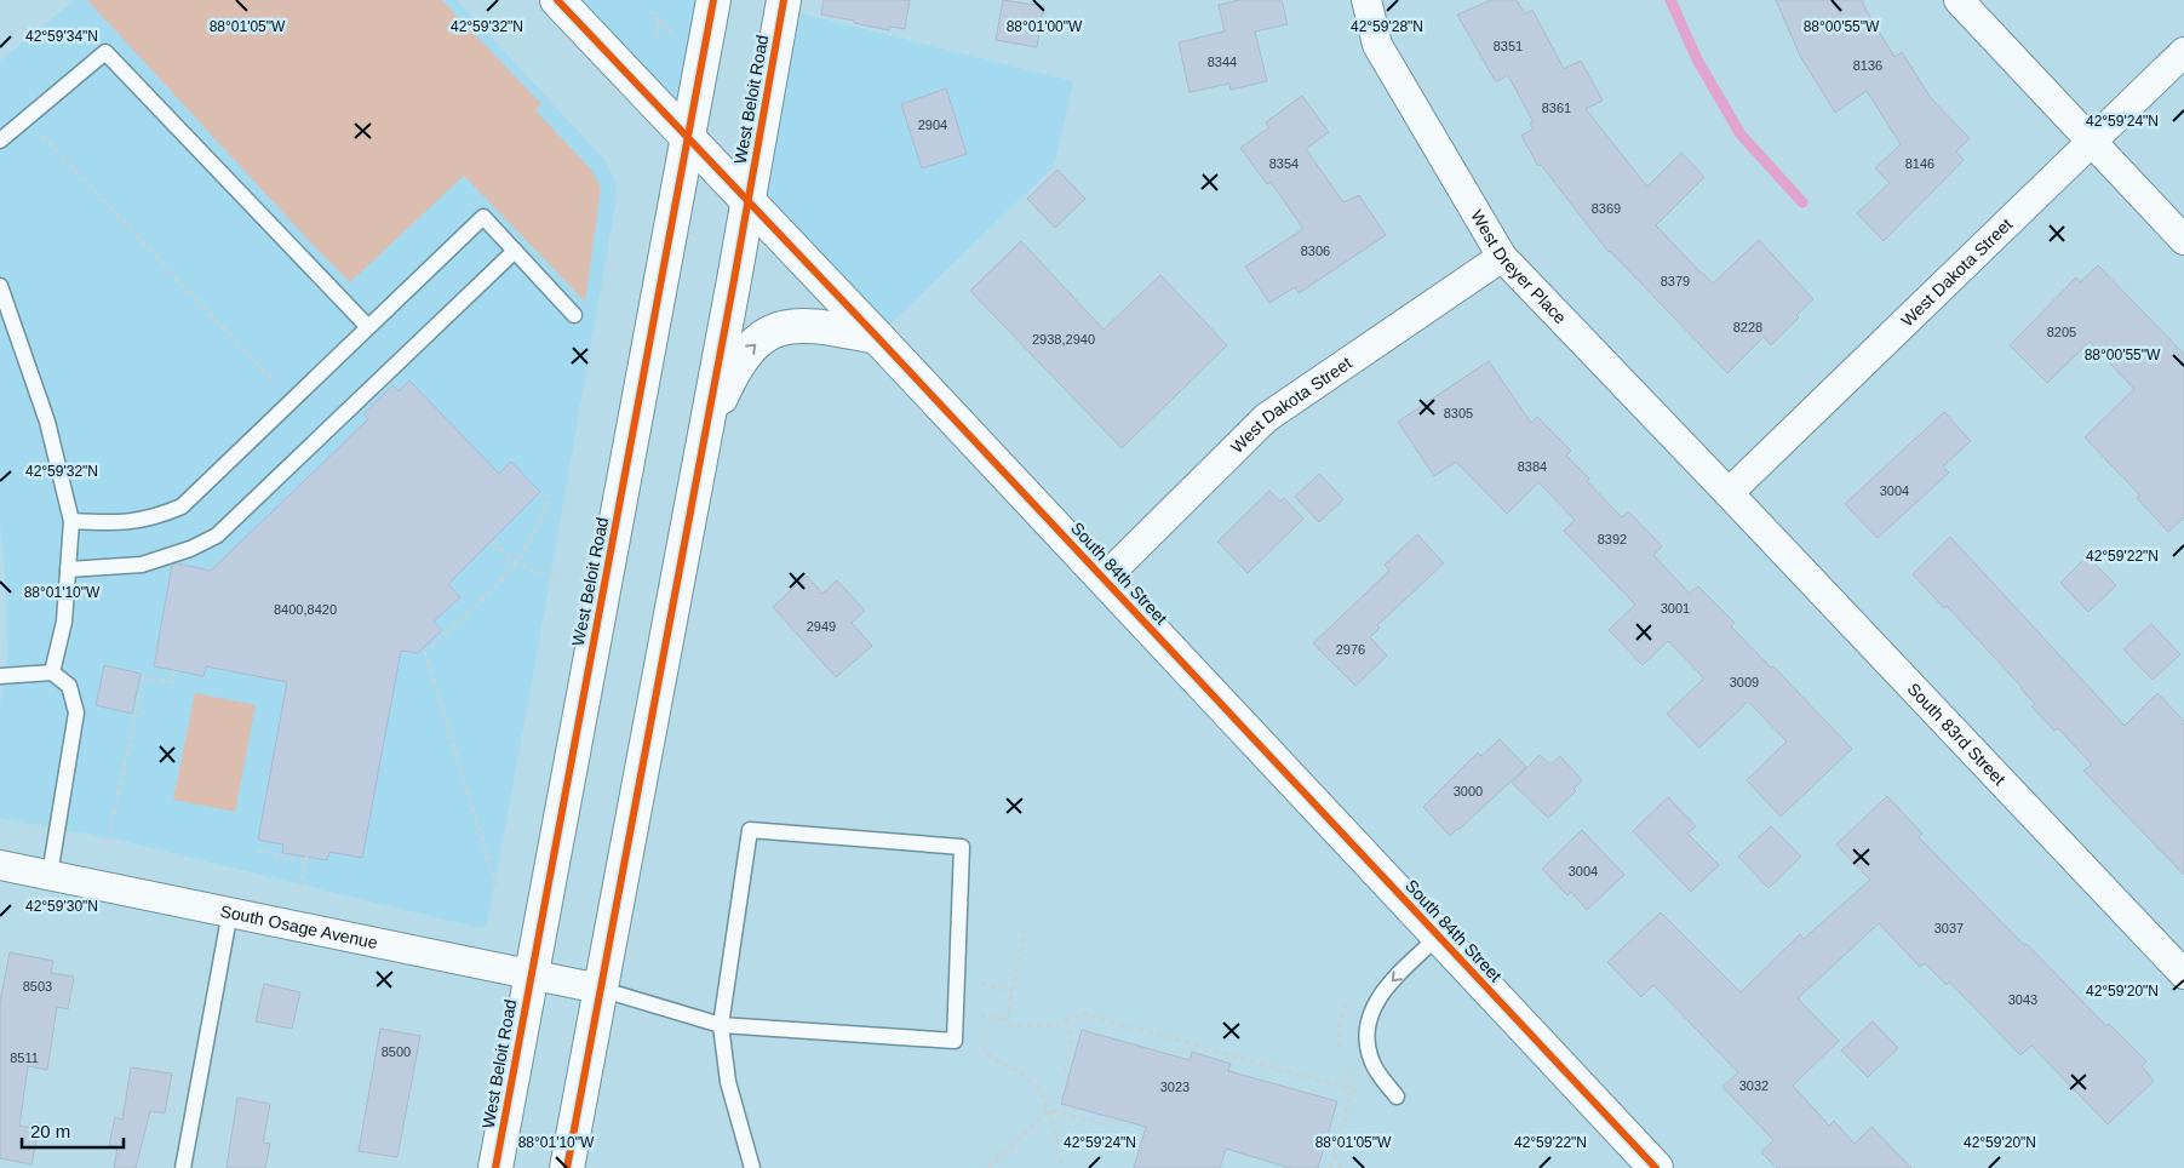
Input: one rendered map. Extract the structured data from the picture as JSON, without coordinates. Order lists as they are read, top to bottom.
{
  "streets": {
    "main road": ["West Beloit Road", "South 84th Street"],
    "street": [
      "West Dreyer Place",
      "West Dakota Street",
      "South 83rd Street",
      "South Osage Avenue"
    ]
  },
  "crossings": [
    ["West Beloit Road", "South 84th Street"],
    ["West Beloit Road", "South Osage Avenue"],
    ["West Dreyer Place", "West Dakota Street"],
    ["West Dreyer Place", "South 83rd Street"],
    ["West Dakota Street", "South 84th Street"],
    ["West Dakota Street", "South 83rd Street"]
  ],
  "house_numbers": [
    "8351",
    "8344",
    "8136",
    "8361",
    "2904",
    "8354",
    "8146",
    "8369",
    "8306",
    "8379",
    "8228",
    "8205",
    "2938,2940",
    "8305",
    "8384",
    "3004",
    "8392",
    "3001",
    "8400,8420",
    "2949",
    "2976",
    "3009",
    "3000",
    "3004",
    "3037",
    "8503",
    "3043",
    "8500",
    "8511",
    "3032",
    "3023"
  ],
  "scale_bar": "20 m",
  "coordinates": [
    "42°59'32\"N",
    "42°59'28\"N",
    "88°01'05\"W",
    "88°01'00\"W",
    "88°00'55\"W",
    "42°59'34\"N",
    "42°59'24\"N",
    "42°59'22\"N",
    "88°01'10\"W",
    "42°59'30\"N",
    "42°59'20\"N"
  ]
}
